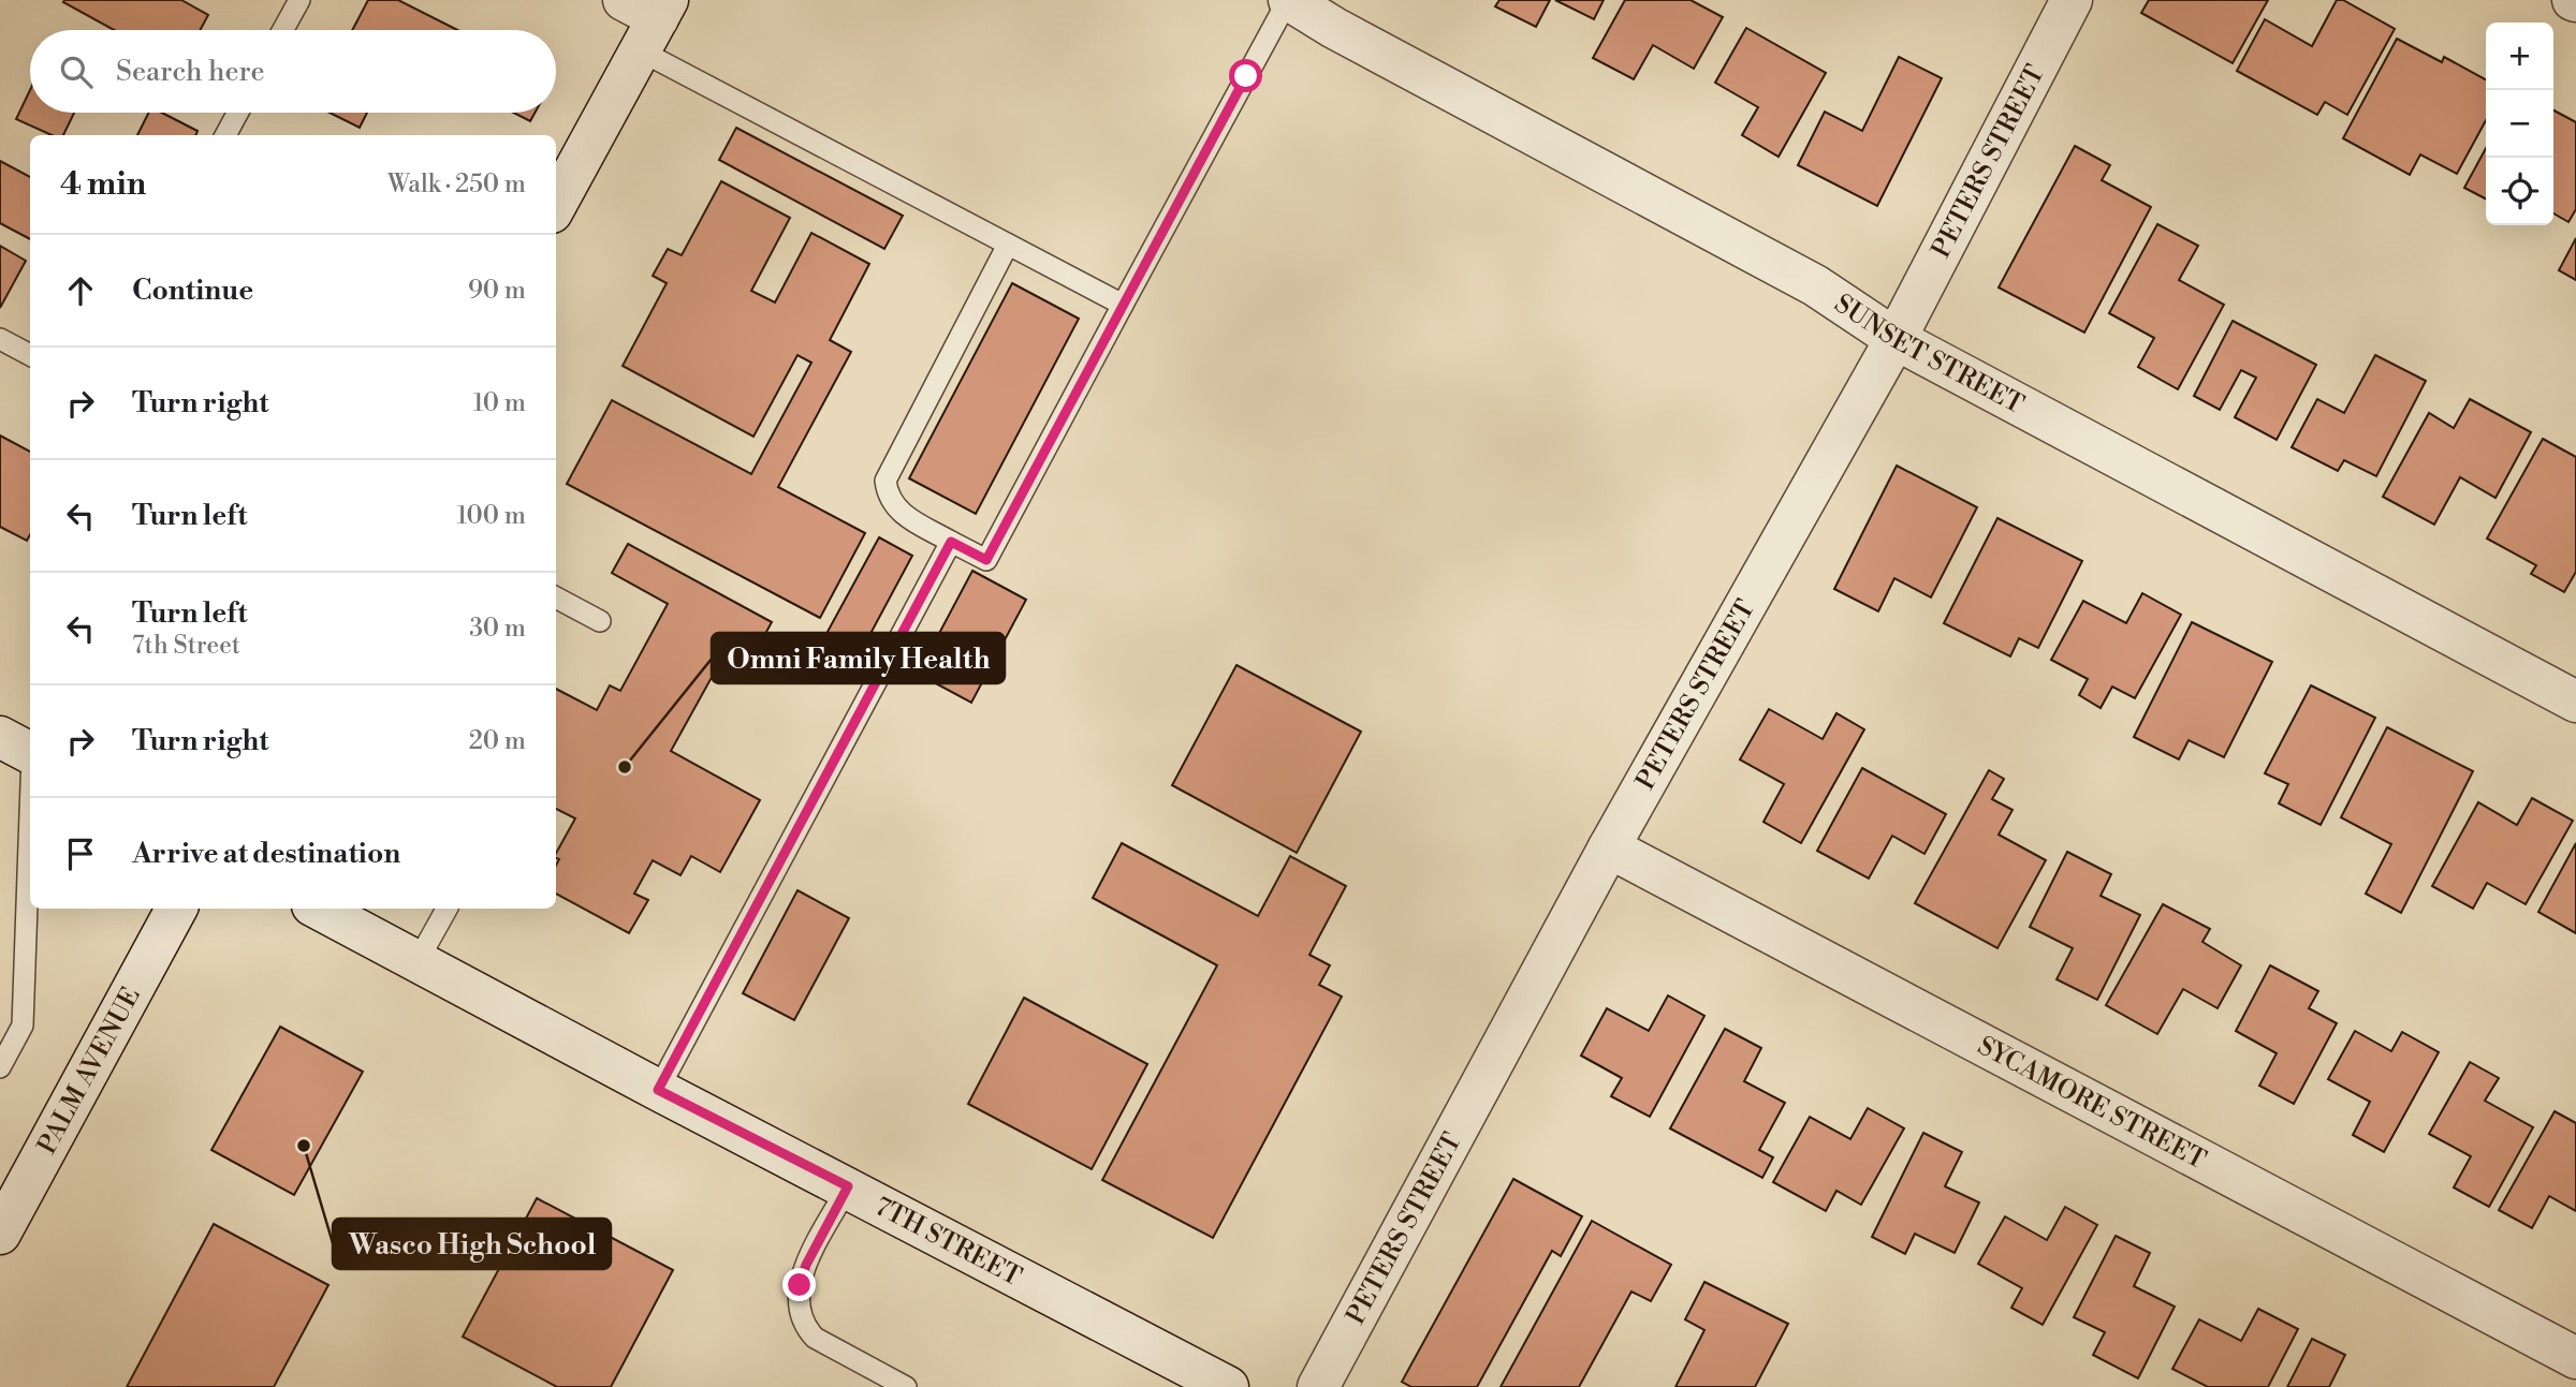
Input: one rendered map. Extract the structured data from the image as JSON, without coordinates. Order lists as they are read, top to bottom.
{
  "streets": {
    "street": [
      "PETERS STREET",
      "SUNSET STREET",
      "PALM AVENUE",
      "SYCAMORE STREET",
      "7TH STREET"
    ]
  },
  "crossings": [
    ["PETERS STREET", "SUNSET STREET"],
    ["PETERS STREET", "SYCAMORE STREET"]
  ],
  "places": ["Omni Family Health", "Wasco High School"],
  "page": {
    "map_buttons": ["+", "−"],
    "search": "Search here",
    "heading": ["4 min", "Walk · 250 m"],
    "list": [
      ["Continue", "90 m"],
      ["Turn right", "10 m"],
      ["Turn left", "100 m"],
      ["Turn left", "7th Street", "30 m"],
      ["Turn right", "20 m"],
      "Arrive at destination"
    ]
  }
}
